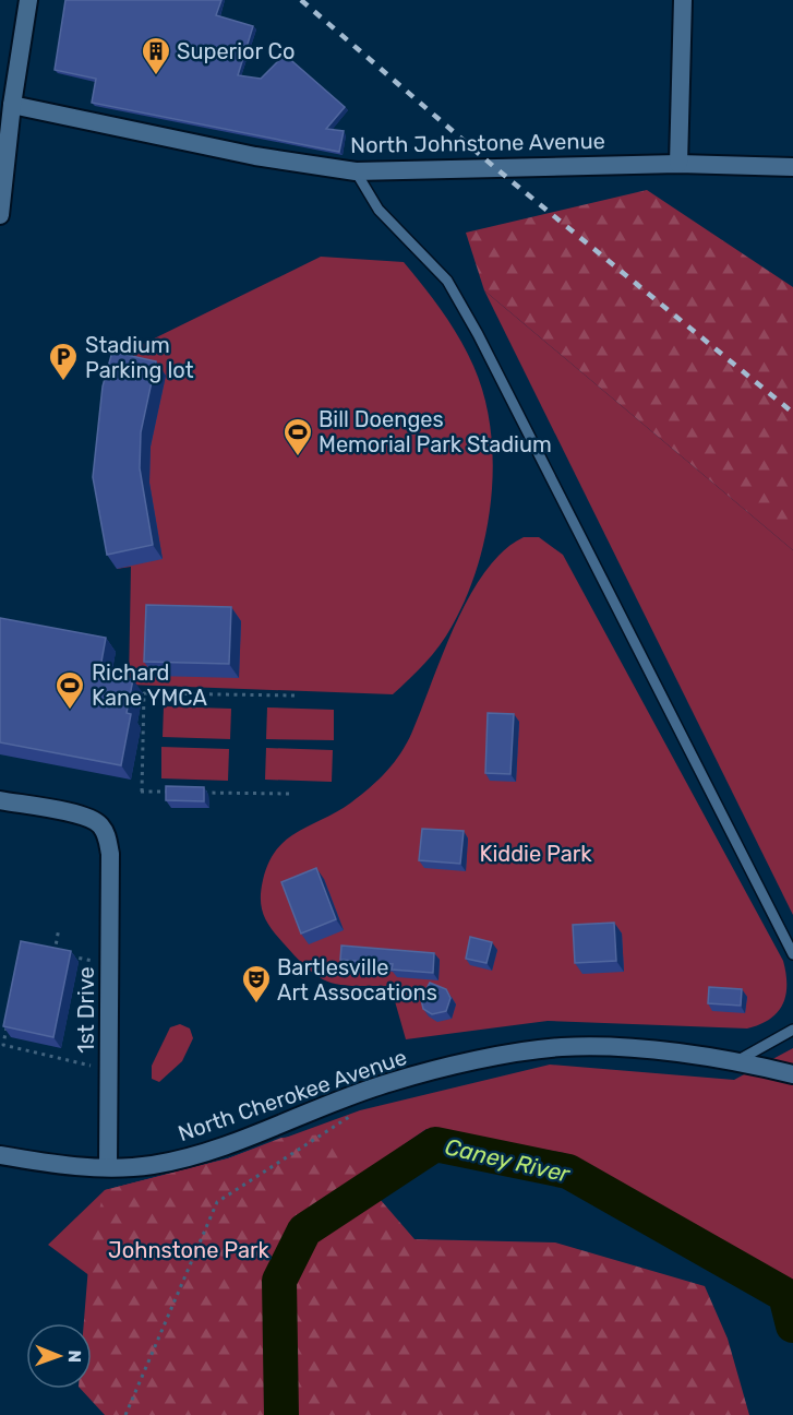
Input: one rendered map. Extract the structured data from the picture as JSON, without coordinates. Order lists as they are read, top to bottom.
{
  "streets": {
    "street": ["North Johnstone Avenue", "1st Drive", "North Cherokee Avenue"]
  },
  "crossings": [
    ["1st Drive", "North Cherokee Avenue"]
  ],
  "water": ["Caney River"],
  "parks": ["Kiddie Park", "Johnstone Park"],
  "places": {
    "building": ["Superior Co"],
    "parking": ["Stadium Parking lot"],
    "sports": ["Bill Doenges Memorial Park Stadium", "Richard Kane YMCA"],
    "theatre": ["Bartlesville Art Assocations"]
  },
  "north": "right"
}
